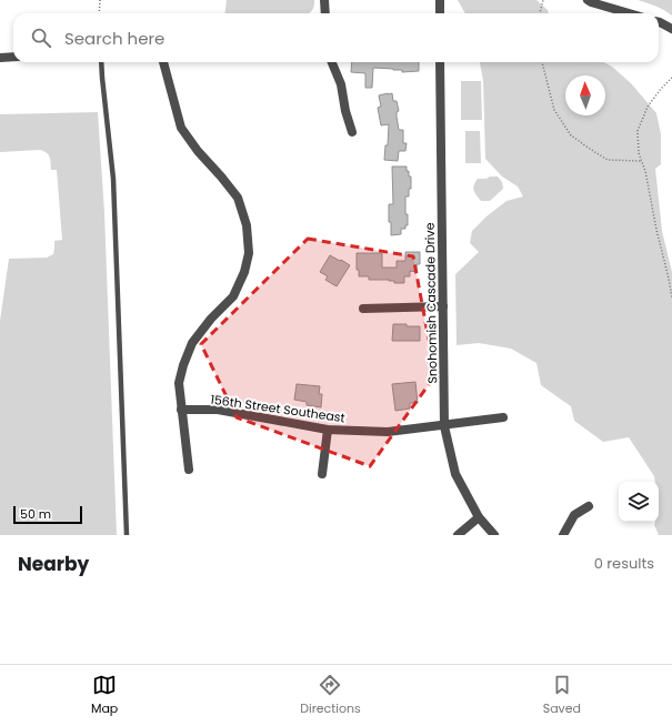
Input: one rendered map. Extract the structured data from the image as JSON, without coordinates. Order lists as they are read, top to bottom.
{
  "streets": {
    "street": ["Snohomish Cascade Drive", "156th Street Southeast"]
  },
  "crossings": [
    ["Snohomish Cascade Drive", "156th Street Southeast"]
  ],
  "scale_bar": "50 m",
  "north": "top",
  "page": {
    "search": "Search here",
    "scale": "50 m",
    "heading": ["Nearby", "0 results"],
    "nav": ["Map", "Directions", "Saved"]
  }
}
